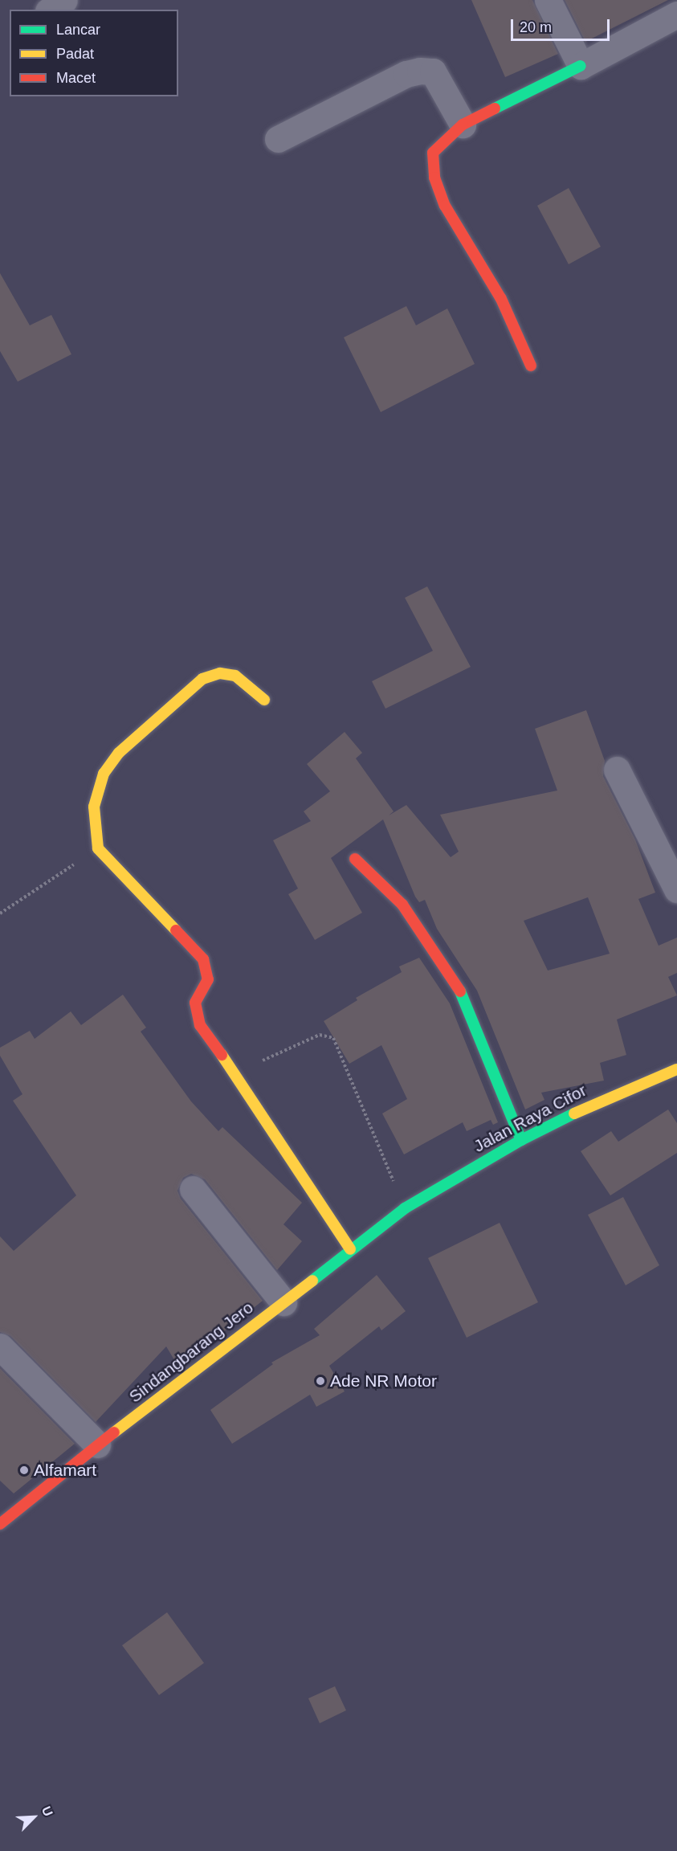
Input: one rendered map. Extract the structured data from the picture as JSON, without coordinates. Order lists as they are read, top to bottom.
{
  "streets": {
    "street": ["Jalan Raya Cifor", "Sindangbarang Jero"]
  },
  "crossings": [
    ["Jalan Raya Cifor", "Sindangbarang Jero"]
  ],
  "places": ["Ade NR Motor", "Alfamart"],
  "legend": ["Lancar", "Padat", "Macet"],
  "scale_bar": "20 m",
  "north": "top right"
}
